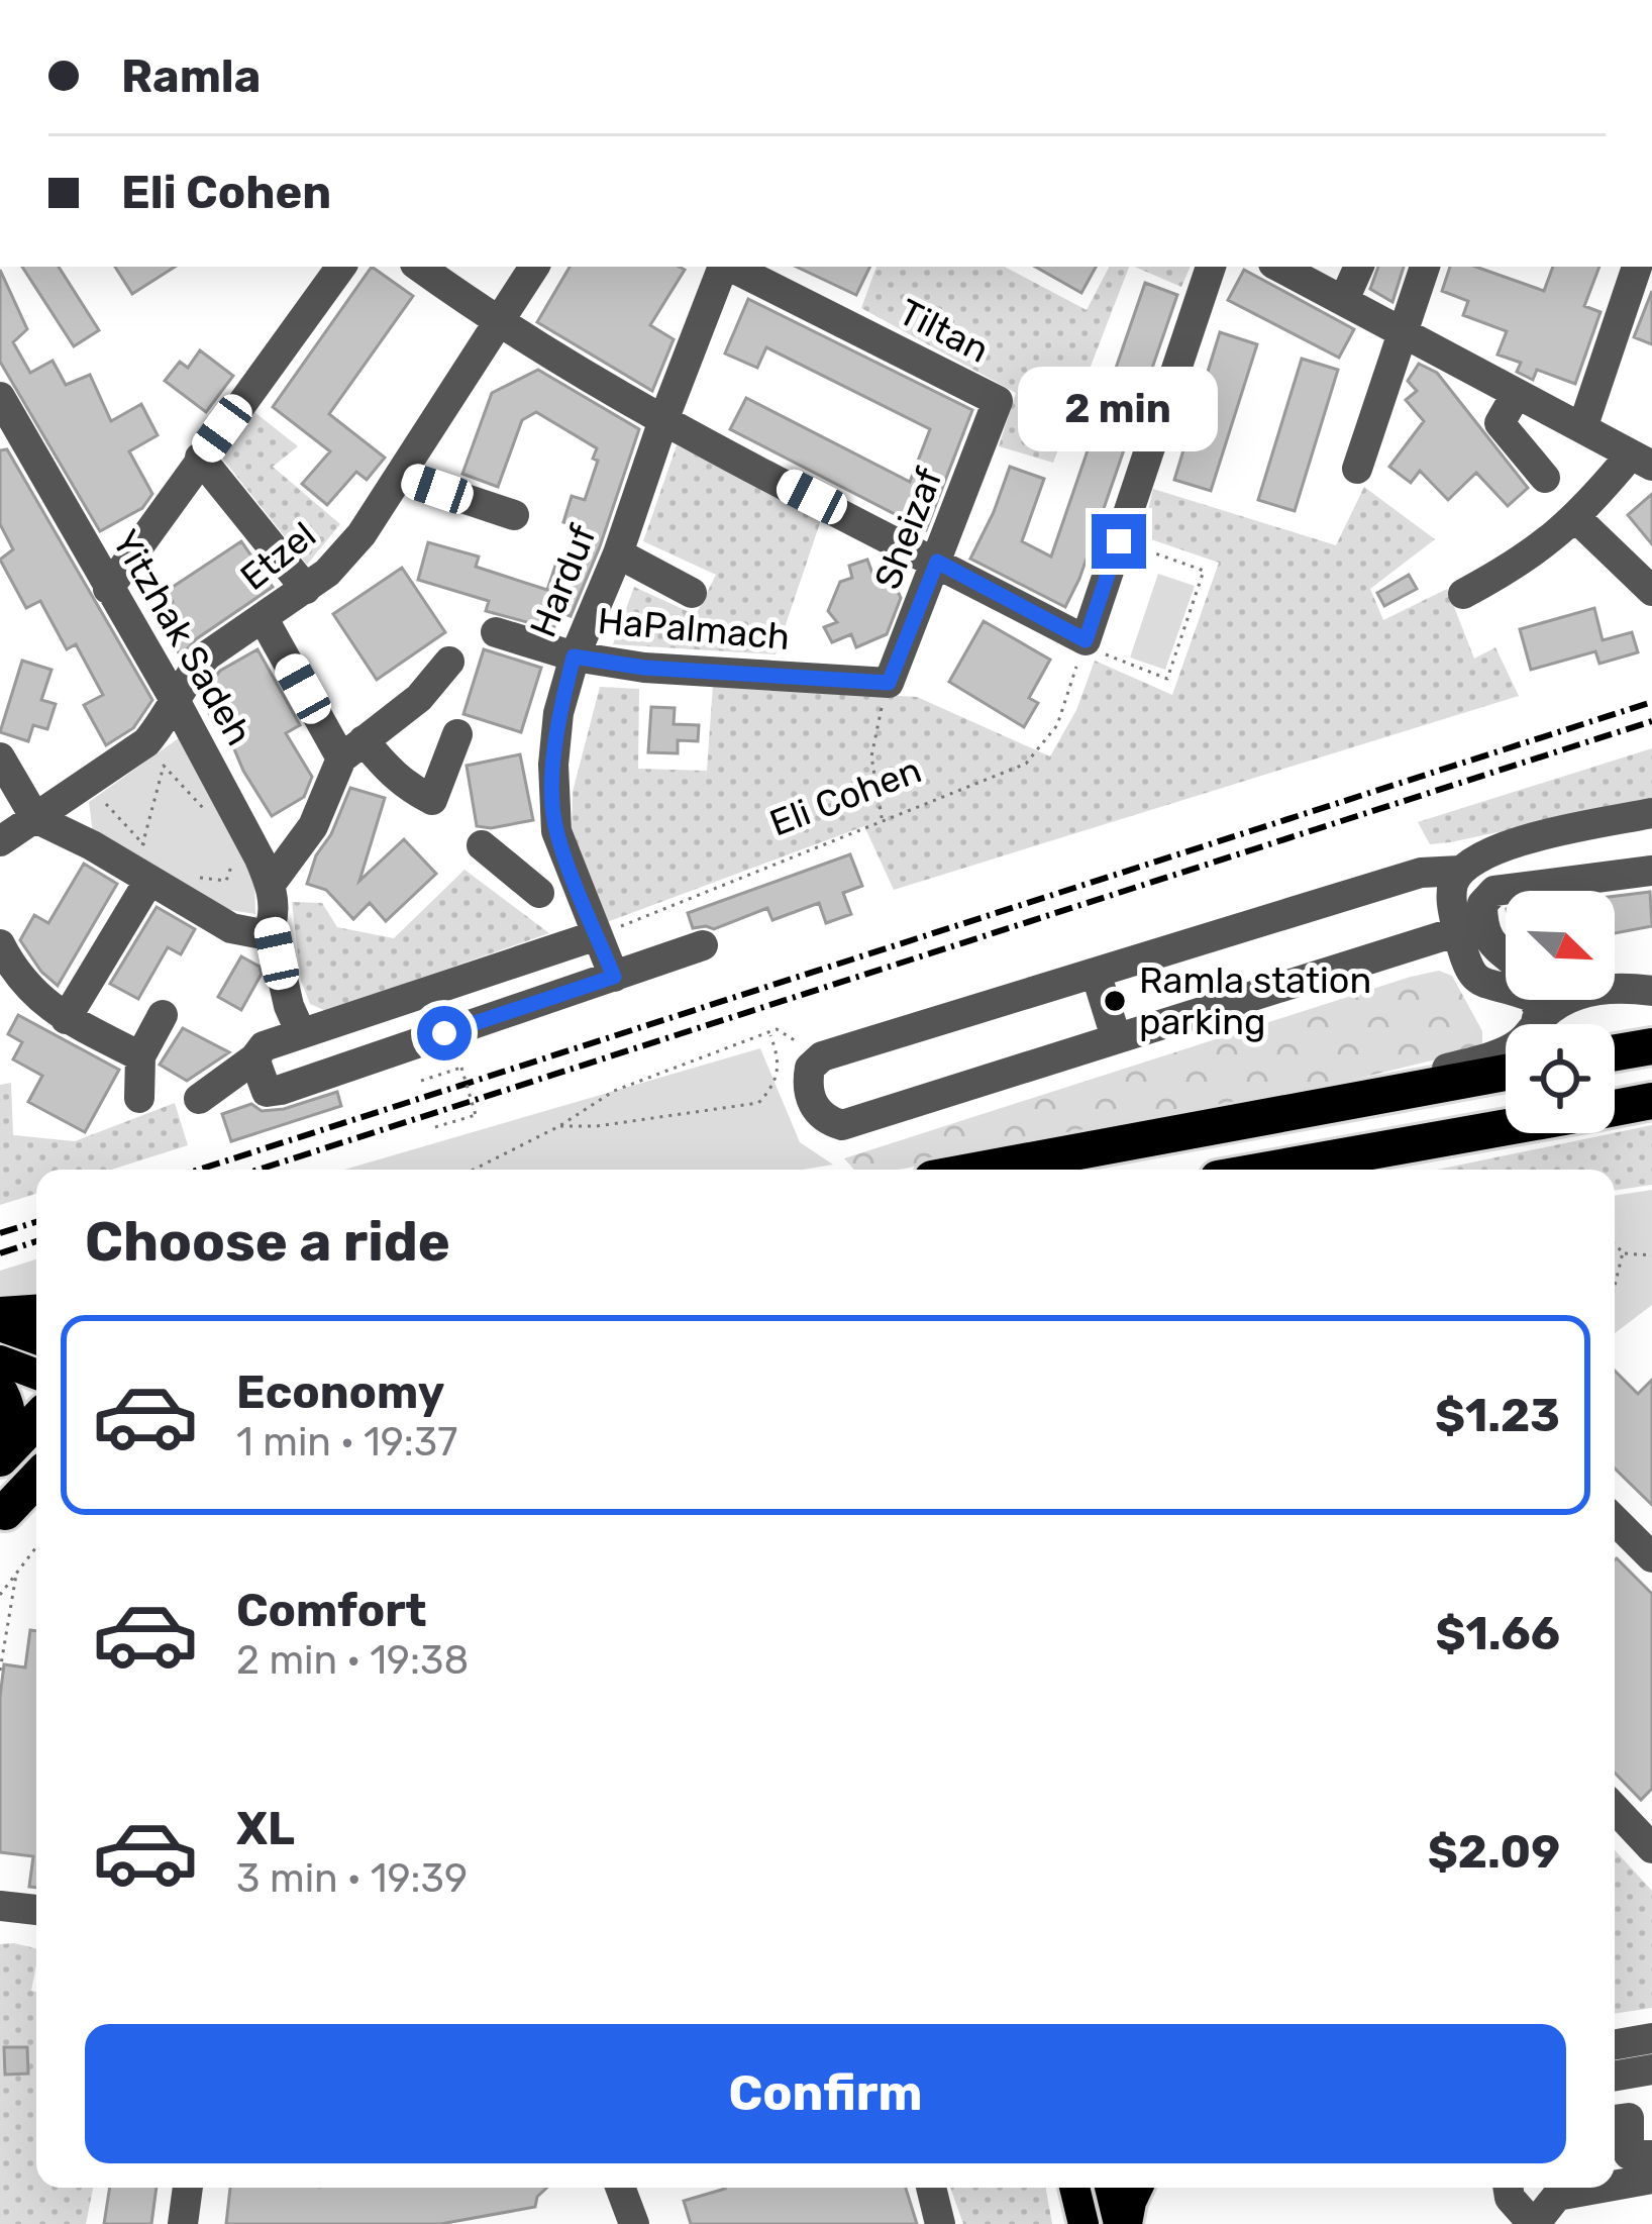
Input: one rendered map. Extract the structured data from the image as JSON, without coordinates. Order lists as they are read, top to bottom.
{
  "streets": {
    "street": [
      "Tiltan",
      "Sheizaf",
      "Etzel",
      "Harduf",
      "HaPalmach",
      "Yitzhak Sadeh"
    ],
    "path": ["Eli Cohen"]
  },
  "crossings": [
    ["Tiltan", "Sheizaf"],
    ["Sheizaf", "HaPalmach"],
    ["Etzel", "Yitzhak Sadeh"],
    ["Harduf", "HaPalmach"],
    ["Harduf", "Eli Cohen"]
  ],
  "places": ["Ramla station parking"],
  "north": "bottom right",
  "page": {
    "banner": ["Ramla", "Eli Cohen"],
    "bubble": "2 min",
    "heading": "Choose a ride",
    "list": [
      {
        "name": "Economy",
        "note": "1 min · 19:37",
        "value": "$1.23"
      },
      {
        "name": "Comfort",
        "note": "2 min · 19:38",
        "value": "$1.66"
      },
      {
        "name": "XL",
        "note": "3 min · 19:39",
        "value": "$2.09"
      }
    ],
    "buttons": "Confirm"
  }
}
